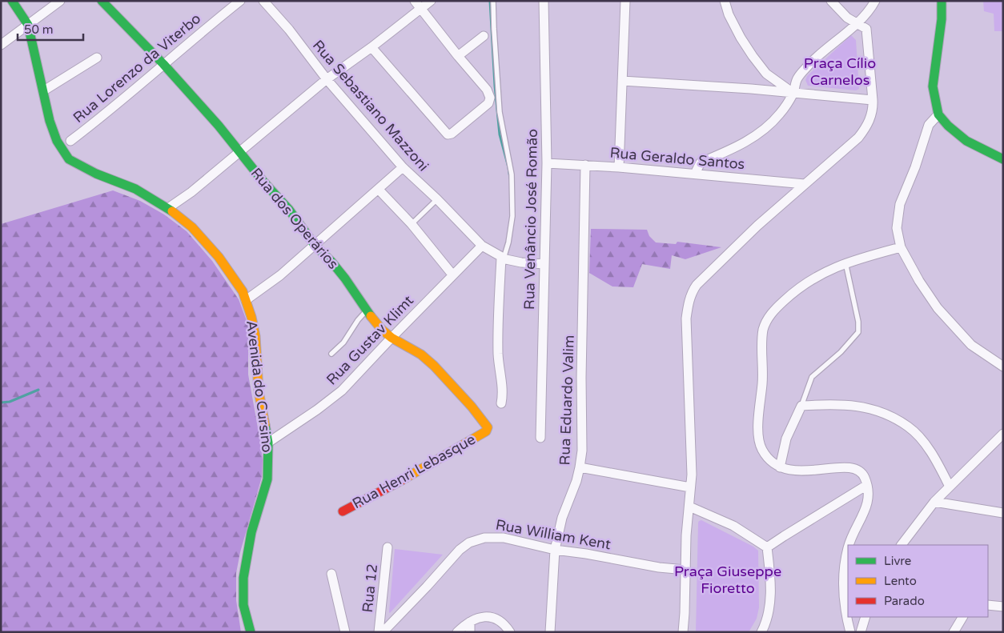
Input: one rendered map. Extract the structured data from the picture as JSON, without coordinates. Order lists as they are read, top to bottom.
{
  "streets": {
    "main road": ["Rua dos Operários", "Avenida do Cursino", "Rua Henri Lebasque"],
    "street": [
      "Rua Lorenzo da Viterbo",
      "Rua Sebastiano Mazzoni",
      "Rua Geraldo Santos",
      "Rua Venâncio José Romão",
      "Rua Gustav Klimt",
      "Rua Eduardo Valim",
      "Rua William Kent",
      "Rua 12"
    ]
  },
  "crossings": [
    ["Rua Lorenzo da Viterbo", "Rua dos Operários"],
    ["Rua Sebastiano Mazzoni", "Rua Venâncio José Romão"],
    ["Rua Sebastiano Mazzoni", "Rua Gustav Klimt"],
    ["Rua Geraldo Santos", "Rua Venâncio José Romão"],
    ["Rua Geraldo Santos", "Rua Eduardo Valim"],
    ["Rua dos Operários", "Rua Gustav Klimt"],
    ["Rua dos Operários", "Rua Henri Lebasque"],
    ["Rua Gustav Klimt", "Avenida do Cursino"],
    ["Rua Eduardo Valim", "Rua William Kent"]
  ],
  "parks": ["Praça Cílio Carnelos", "Praça Giuseppe Fioretto"],
  "legend": ["Livre", "Lento", "Parado"],
  "scale_bar": "50 m"
}
